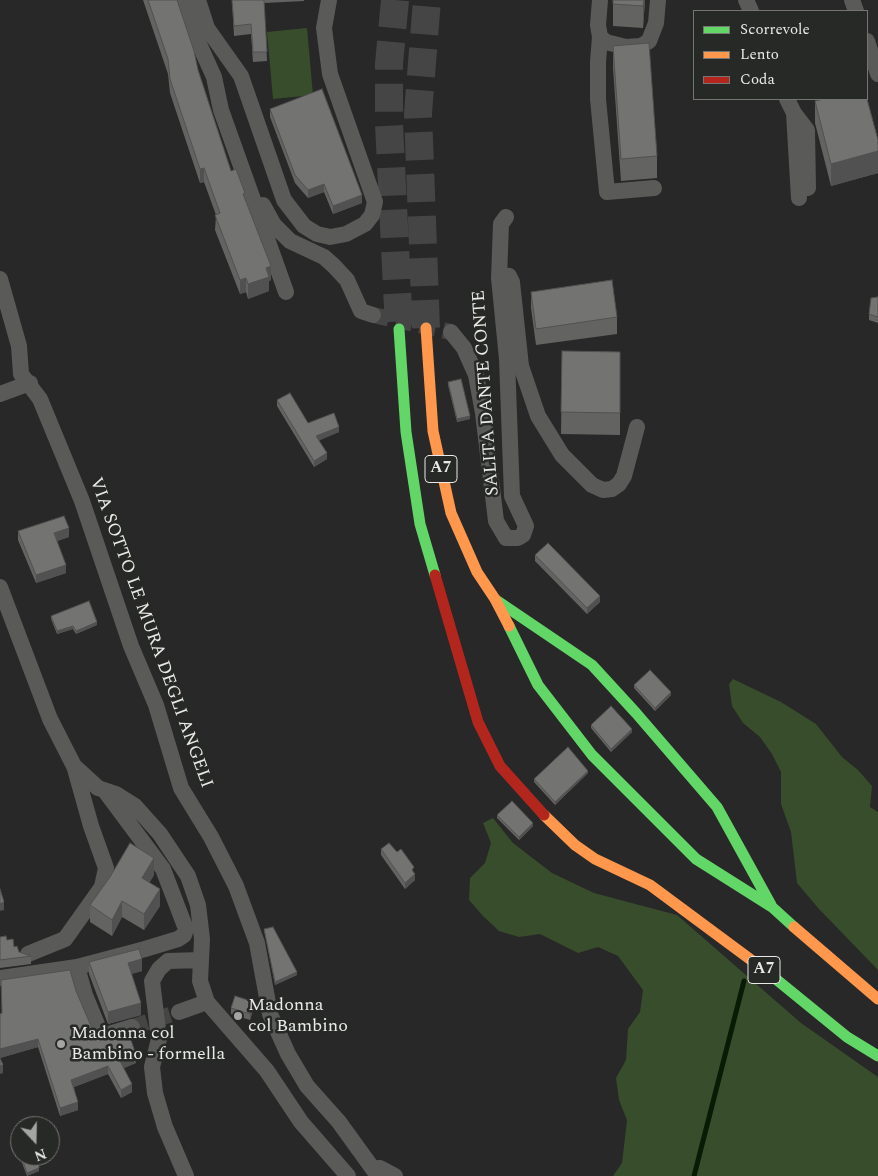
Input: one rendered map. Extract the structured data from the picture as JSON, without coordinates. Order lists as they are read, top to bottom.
{
  "streets": {
    "highway": ["A7"],
    "street": ["SALITA DANTE CONTE", "VIA SOTTO LE MURA DEGLI ANGELI"]
  },
  "places": ["Madonna col Bambino", "Madonna col Bambino - formella"],
  "legend": ["Scorrevole", "Lento", "Coda"],
  "north": "bottom"
}
